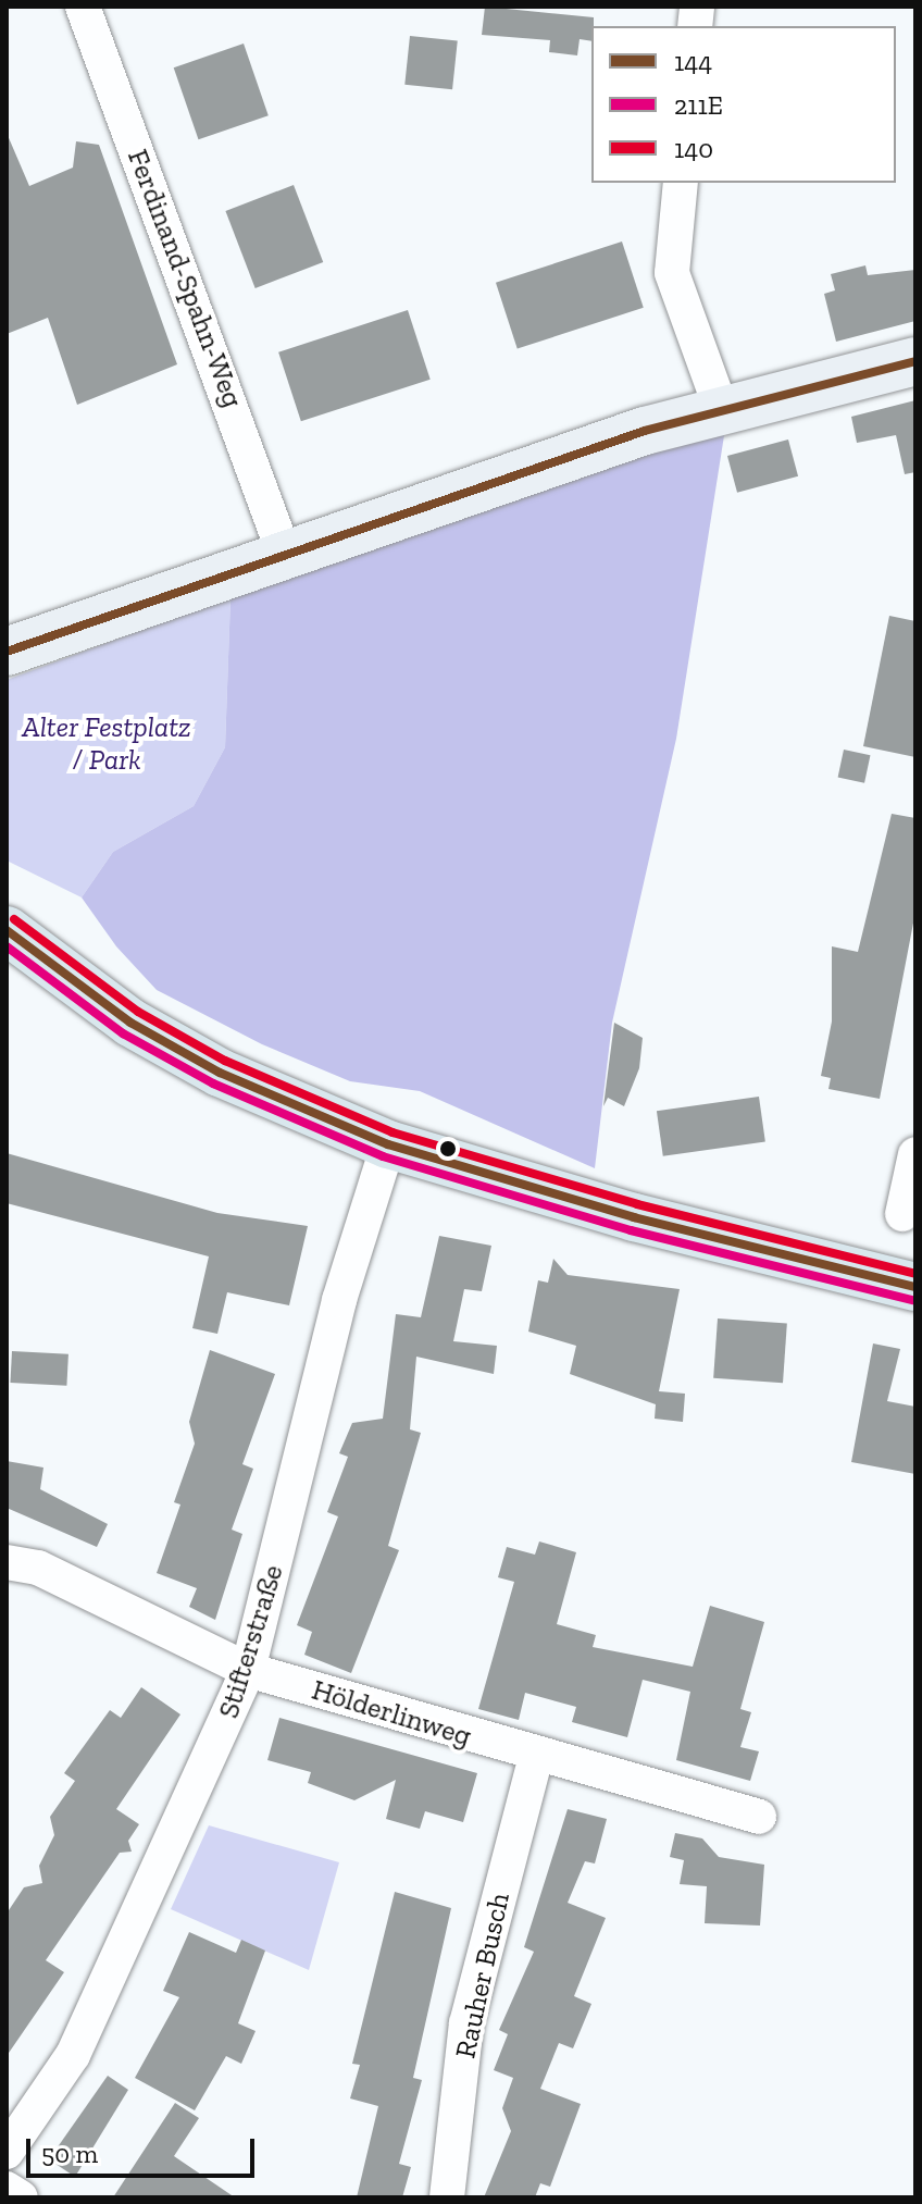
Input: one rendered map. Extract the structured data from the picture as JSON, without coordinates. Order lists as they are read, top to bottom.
{
  "streets": {
    "street": [
      "Ferdinand-Spahn-Weg",
      "Stifterstraße",
      "Hölderlinweg",
      "Rauher Busch"
    ]
  },
  "crossings": [
    ["Stifterstraße", "Hölderlinweg"],
    ["Hölderlinweg", "Rauher Busch"]
  ],
  "parks": ["Alter Festplatz / Park"],
  "lines": ["transit line 144", "transit line 140", "transit line 211E"],
  "legend": ["144", "211E", "140"],
  "scale_bar": "50 m"
}
